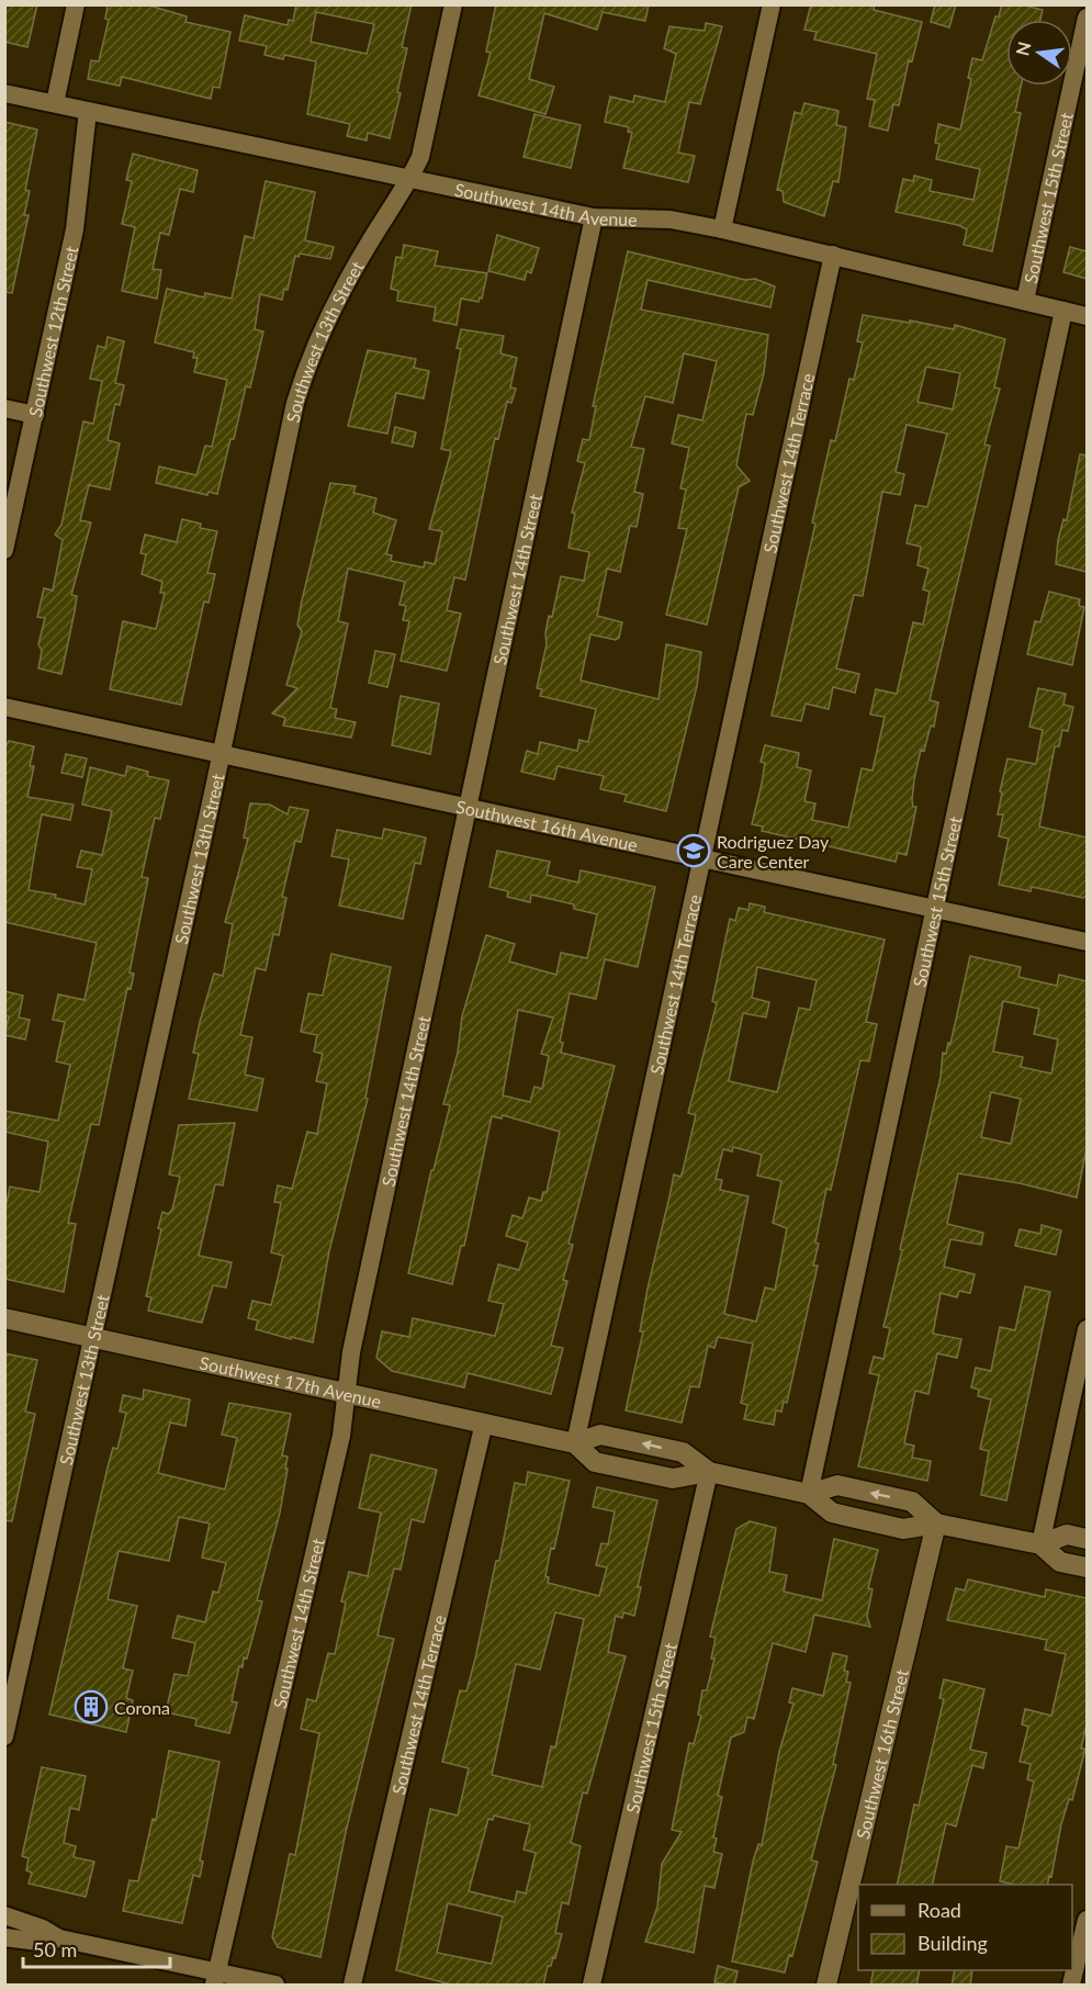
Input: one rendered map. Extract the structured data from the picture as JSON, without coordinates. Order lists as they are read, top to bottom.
{
  "streets": {
    "main road": ["Southwest 17th Avenue", "Southwest 16th Street"],
    "street": [
      "Southwest 15th Street",
      "Southwest 14th Avenue",
      "Southwest 12th Street",
      "Southwest 13th Street",
      "Southwest 14th Terrace",
      "Southwest 14th Street",
      "Southwest 16th Avenue"
    ]
  },
  "crossings": [
    ["Southwest 15th Street", "Southwest 14th Avenue"],
    ["Southwest 15th Street", "Southwest 16th Avenue"],
    ["Southwest 15th Street", "Southwest 17th Avenue"],
    ["Southwest 14th Avenue", "Southwest 12th Street"],
    ["Southwest 14th Avenue", "Southwest 13th Street"],
    ["Southwest 14th Avenue", "Southwest 14th Terrace"],
    ["Southwest 14th Avenue", "Southwest 14th Street"],
    ["Southwest 13th Street", "Southwest 16th Avenue"],
    ["Southwest 13th Street", "Southwest 17th Avenue"],
    ["Southwest 14th Terrace", "Southwest 16th Avenue"],
    ["Southwest 14th Terrace", "Southwest 17th Avenue"],
    ["Southwest 14th Street", "Southwest 16th Avenue"],
    ["Southwest 14th Street", "Southwest 17th Avenue"],
    ["Southwest 17th Avenue", "Southwest 16th Street"]
  ],
  "places": {
    "school or university": ["Rodriguez Day Care Center"],
    "building": ["Corona"]
  },
  "legend": ["Road", "Building"],
  "scale_bar": "50 m",
  "north": "left"
}
